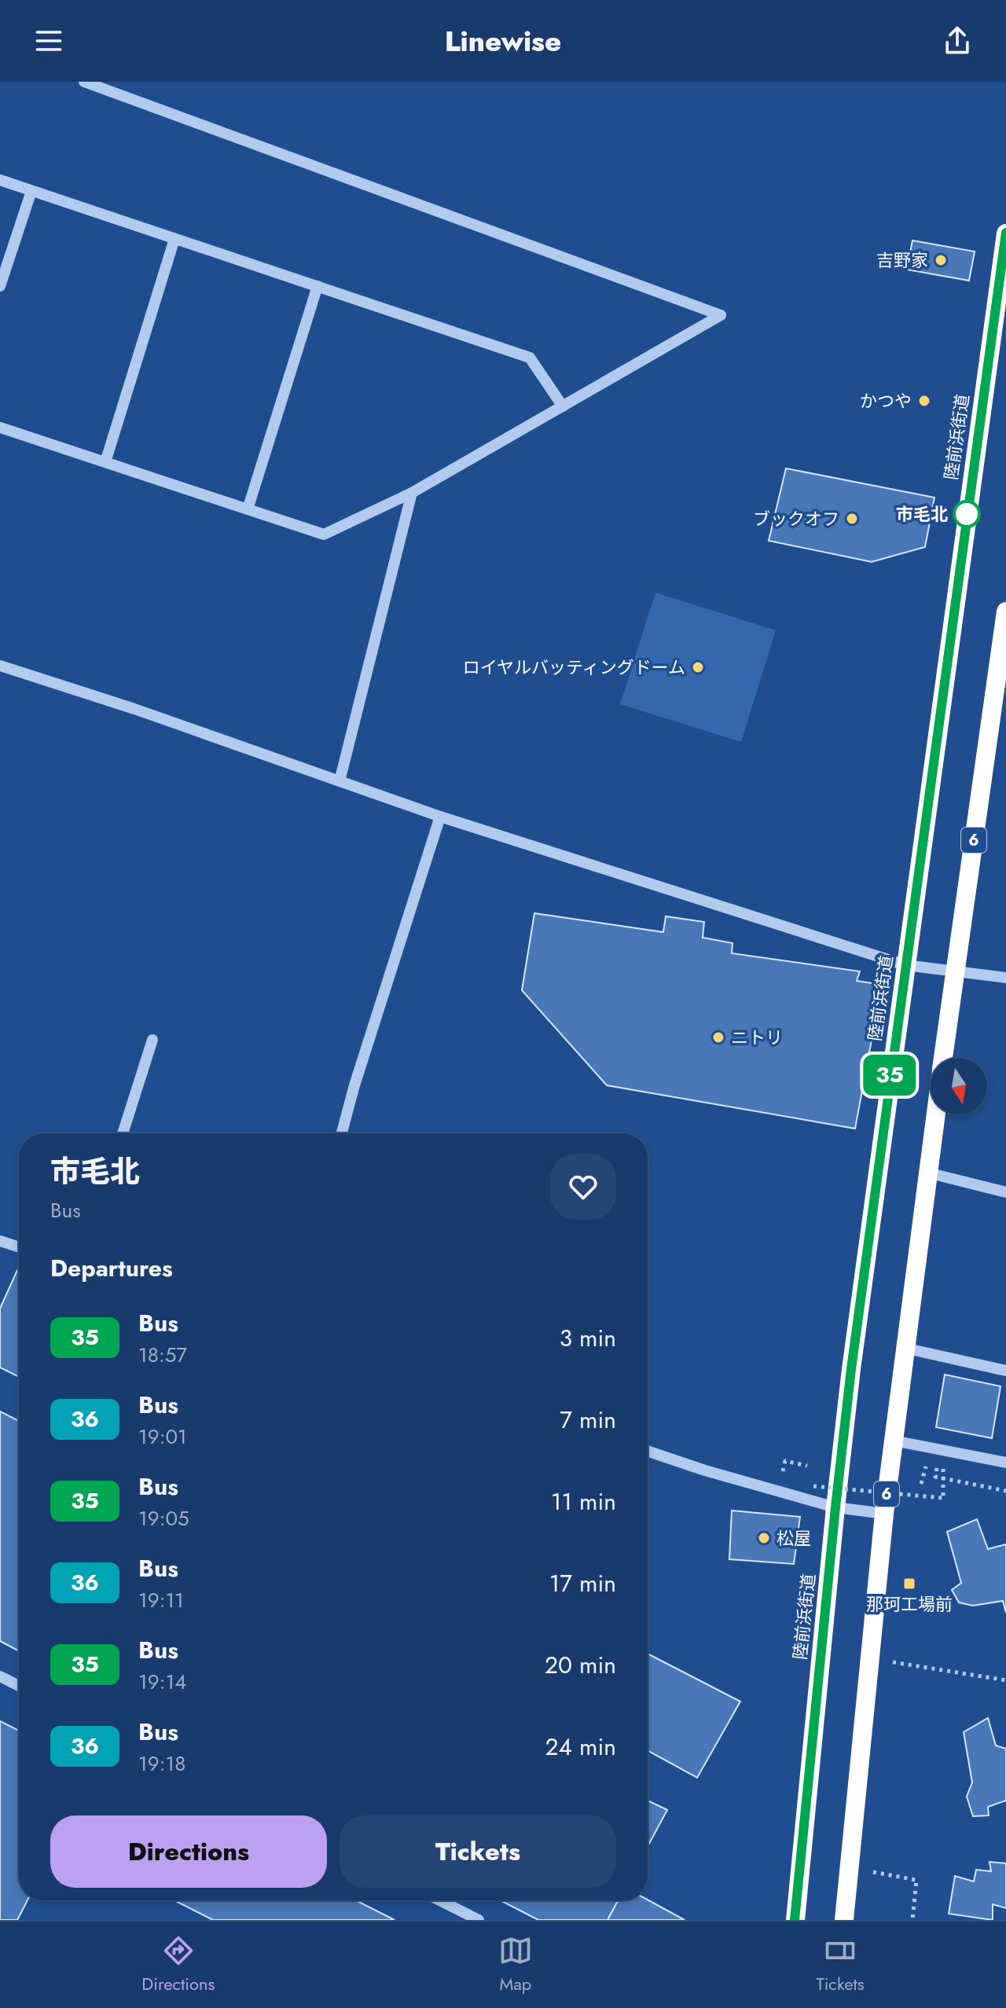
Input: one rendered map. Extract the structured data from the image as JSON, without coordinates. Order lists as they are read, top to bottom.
{
  "streets": {
    "highway": ["陸前浜街道", "6"]
  },
  "places": {
    "other": [
      "吉野家",
      "かつや",
      "市毛北",
      "ブックオフ",
      "ロイヤルバッティングドーム",
      "ニトリ",
      "松屋"
    ],
    "transit": ["那珂工場前"]
  },
  "lines": ["bus line 35"],
  "north": "bottom",
  "page": {
    "header": "Linewise",
    "on_map": "35",
    "heading": [
      ["市毛北", "Bus"],
      "Departures"
    ],
    "list": [
      {
        "mark": "35",
        "name": "Bus",
        "note": "18:57",
        "value": "3 min"
      },
      {
        "mark": "36",
        "name": "Bus",
        "note": "19:01",
        "value": "7 min"
      },
      {
        "mark": "35",
        "name": "Bus",
        "note": "19:05",
        "value": "11 min"
      },
      {
        "mark": "36",
        "name": "Bus",
        "note": "19:11",
        "value": "17 min"
      },
      {
        "mark": "35",
        "name": "Bus",
        "note": "19:14",
        "value": "20 min"
      },
      {
        "mark": "36",
        "name": "Bus",
        "note": "19:18",
        "value": "24 min"
      }
    ],
    "buttons": ["Directions", "Tickets"],
    "tabs": ["Directions", "Map", "Tickets"]
  }
}
